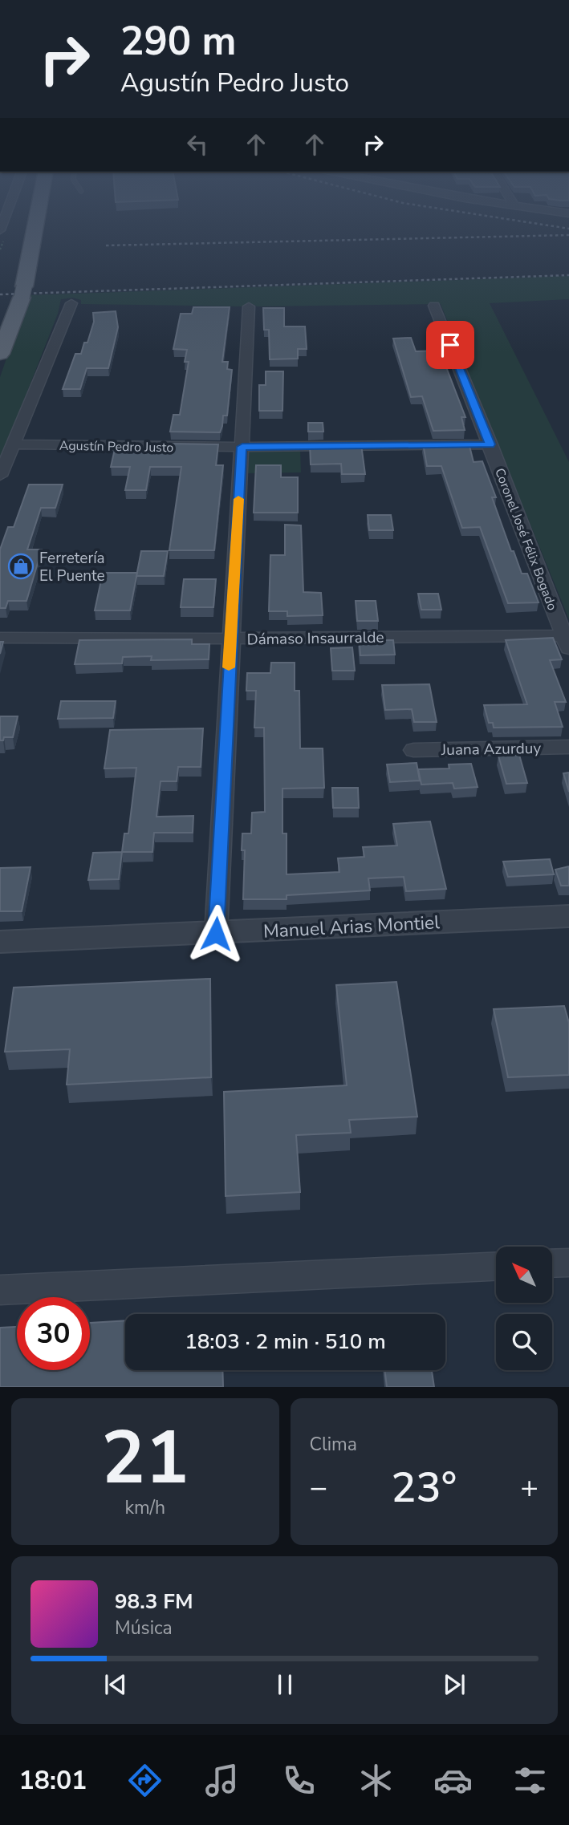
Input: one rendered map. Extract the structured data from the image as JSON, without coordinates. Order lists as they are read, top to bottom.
{
  "streets": {
    "street": [
      "Agustín Pedro Justo",
      "Coronel José Félix Bogado",
      "Dámaso Insaurralde",
      "Juana Azurduy",
      "Manuel Arias Montiel"
    ]
  },
  "crossings": [
    ["Agustín Pedro Justo", "Coronel José Félix Bogado"],
    ["Coronel José Félix Bogado", "Dámaso Insaurralde"]
  ],
  "places": {
    "shop": ["Ferretería El Puente"]
  },
  "north": "top left",
  "page": {
    "turn": ["290 m", "Agustín Pedro Justo"],
    "limit": "30",
    "trip": "18:03 · 2 min · 510 m",
    "tile": [
      ["21", "km/h"],
      "Clima"
    ],
    "heat": ["−", "23°", "+"],
    "song": ["98.3 FM", "Música"],
    "tabs": "18:01"
  }
}
